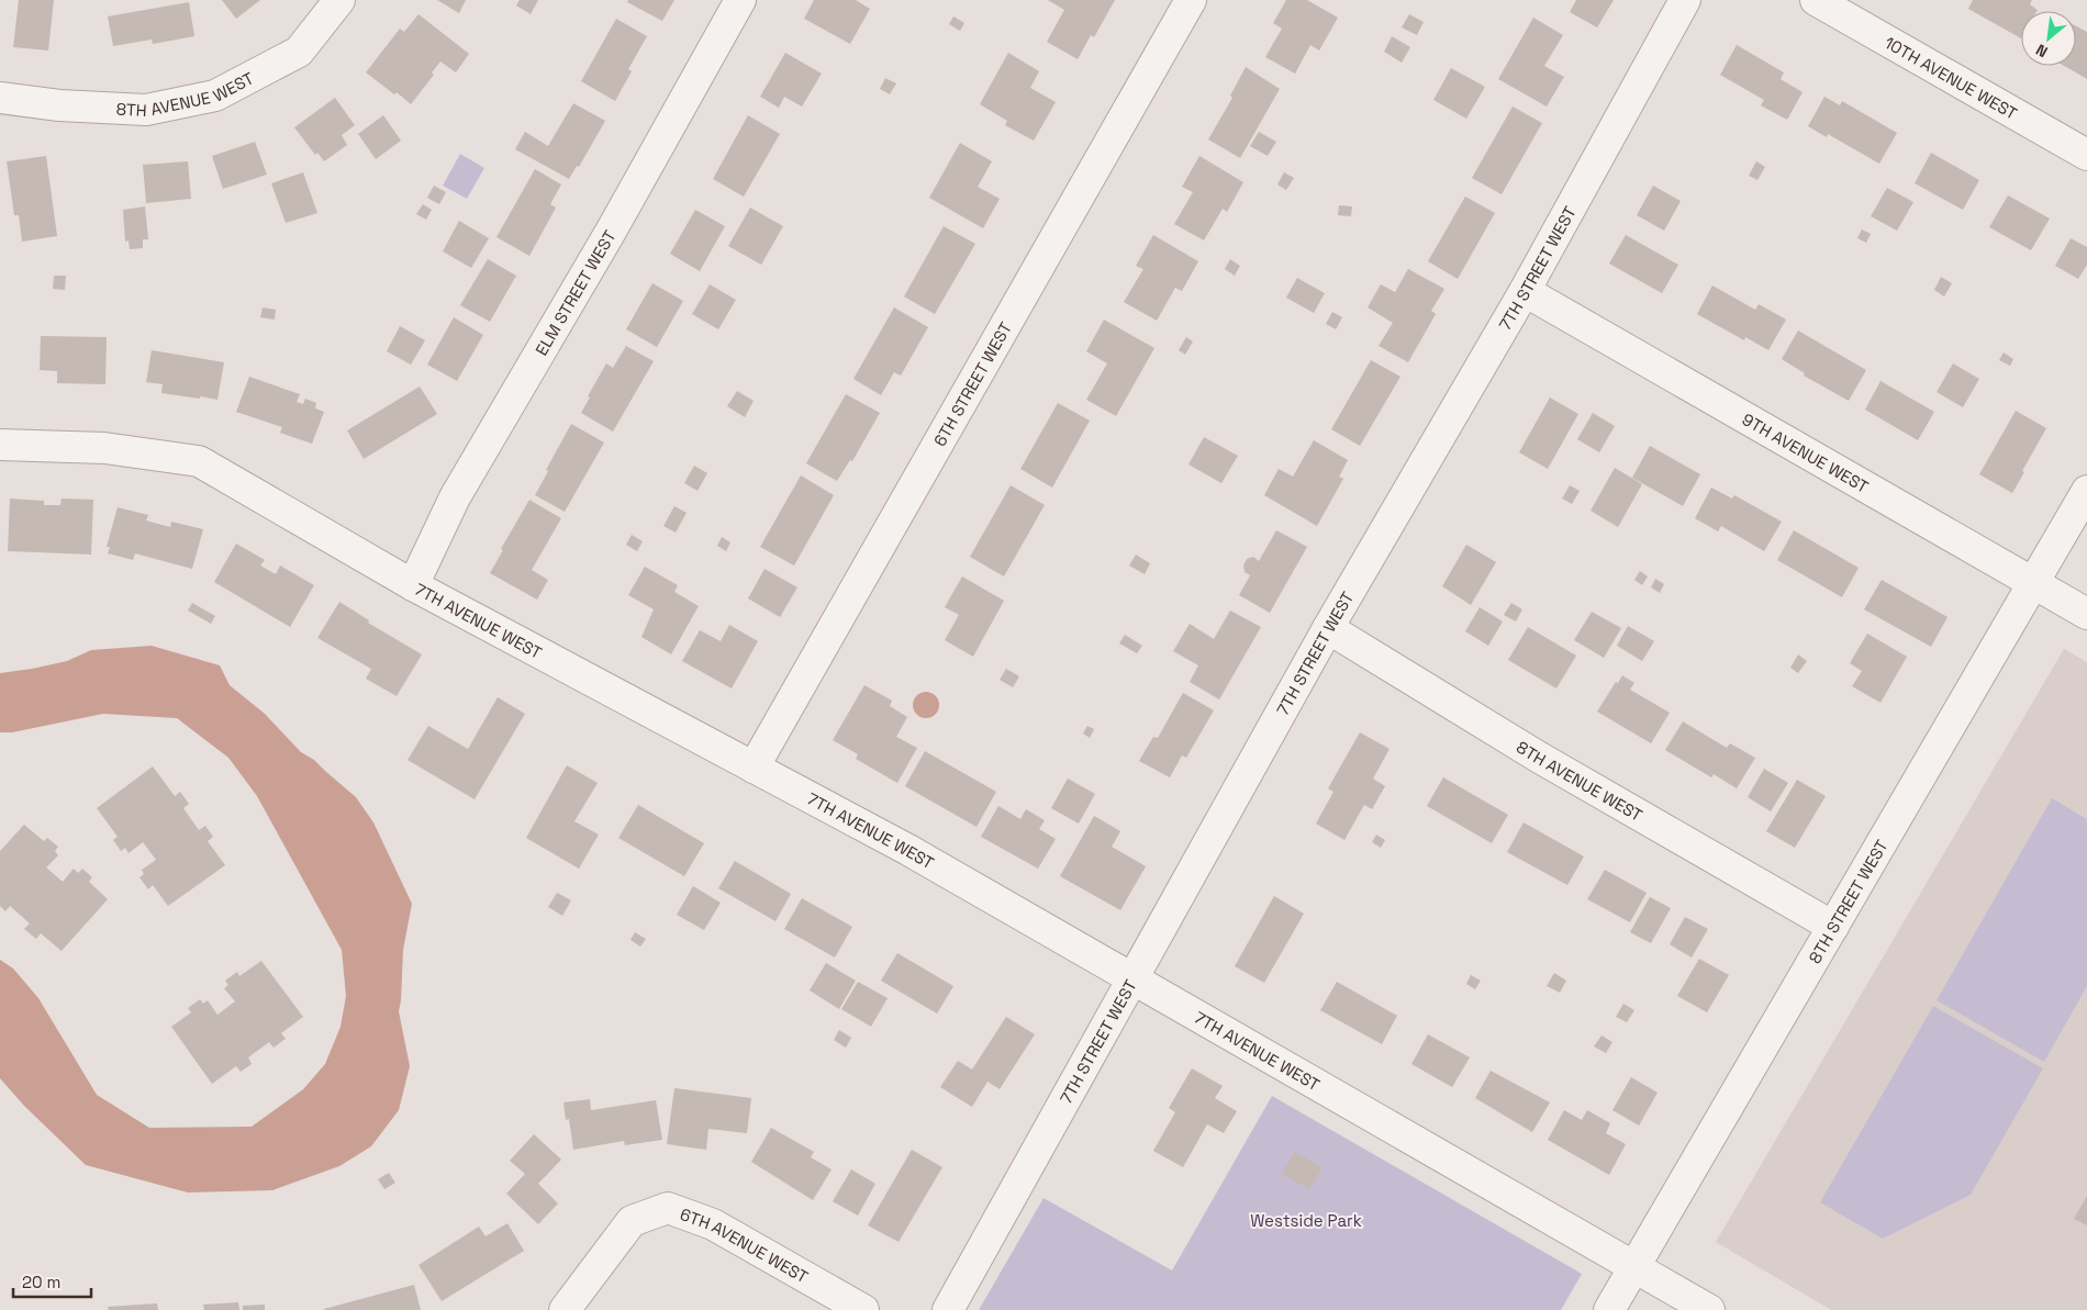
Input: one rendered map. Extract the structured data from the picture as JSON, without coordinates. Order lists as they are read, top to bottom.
{
  "streets": {
    "street": [
      "10TH AVENUE WEST",
      "8TH AVENUE WEST",
      "7TH STREET WEST",
      "ELM STREET WEST",
      "6TH STREET WEST",
      "9TH AVENUE WEST",
      "7TH AVENUE WEST",
      "8TH STREET WEST",
      "6TH AVENUE WEST"
    ]
  },
  "crossings": [
    ["8TH AVENUE WEST", "7TH STREET WEST"],
    ["8TH AVENUE WEST", "8TH STREET WEST"],
    ["7TH STREET WEST", "9TH AVENUE WEST"],
    ["7TH STREET WEST", "7TH AVENUE WEST"],
    ["ELM STREET WEST", "7TH AVENUE WEST"],
    ["6TH STREET WEST", "7TH AVENUE WEST"],
    ["9TH AVENUE WEST", "8TH STREET WEST"],
    ["7TH AVENUE WEST", "8TH STREET WEST"]
  ],
  "parks": ["Westside Park"],
  "scale_bar": "20 m",
  "north": "bottom left"
}
